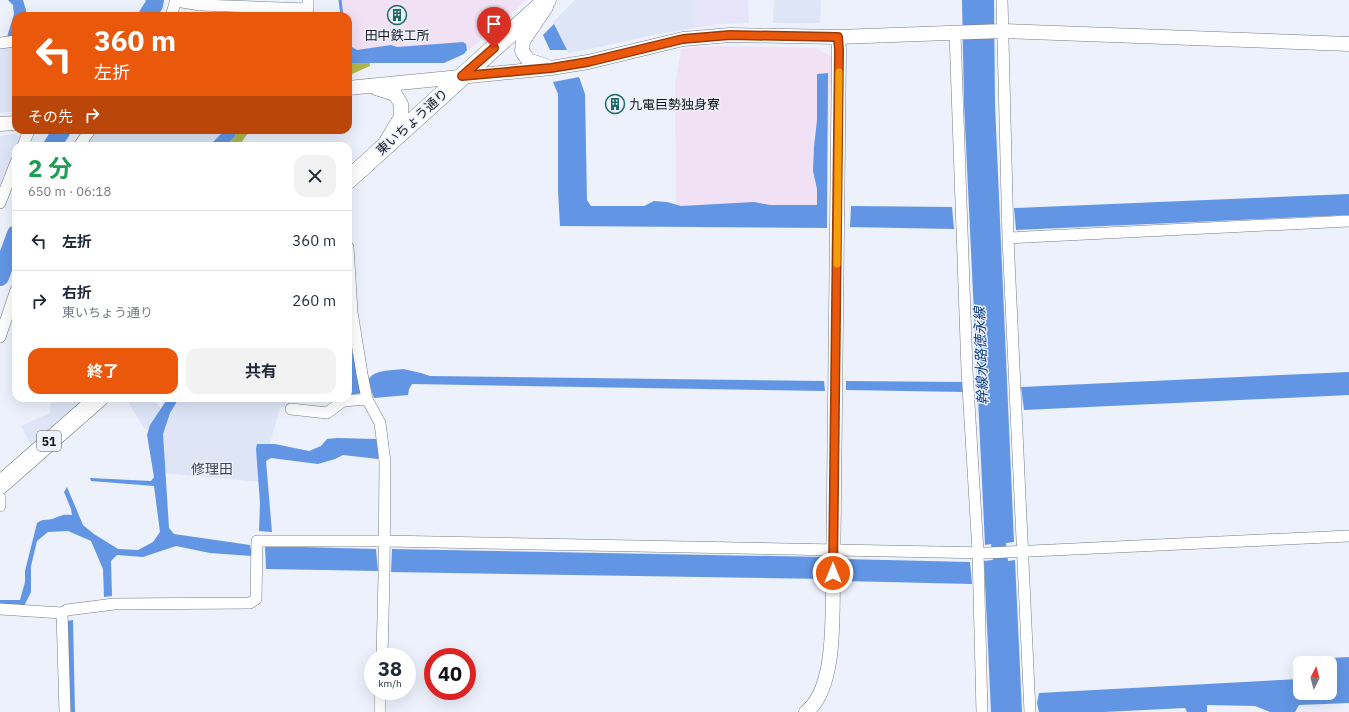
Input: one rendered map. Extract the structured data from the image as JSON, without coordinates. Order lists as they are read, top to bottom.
{
  "streets": {
    "main road": ["東いちょう通り", "51"]
  },
  "districts": ["修理田"],
  "water": ["幹線水路徳永線"],
  "places": {
    "building": ["田中鉄工所", "九電巨勢独身寮"]
  },
  "north": "top",
  "page": {
    "turn": ["360 m", "左折"],
    "then": "その先",
    "heading": ["2 分", "650 m · 06:18"],
    "list": [
      {
        "name": "左折",
        "value": "360 m"
      },
      {
        "name": "右折",
        "note": "東いちょう通り",
        "value": "260 m"
      }
    ],
    "buttons": ["終了", "共有"],
    "speed": "38 km/h",
    "limit": "40"
  }
}
